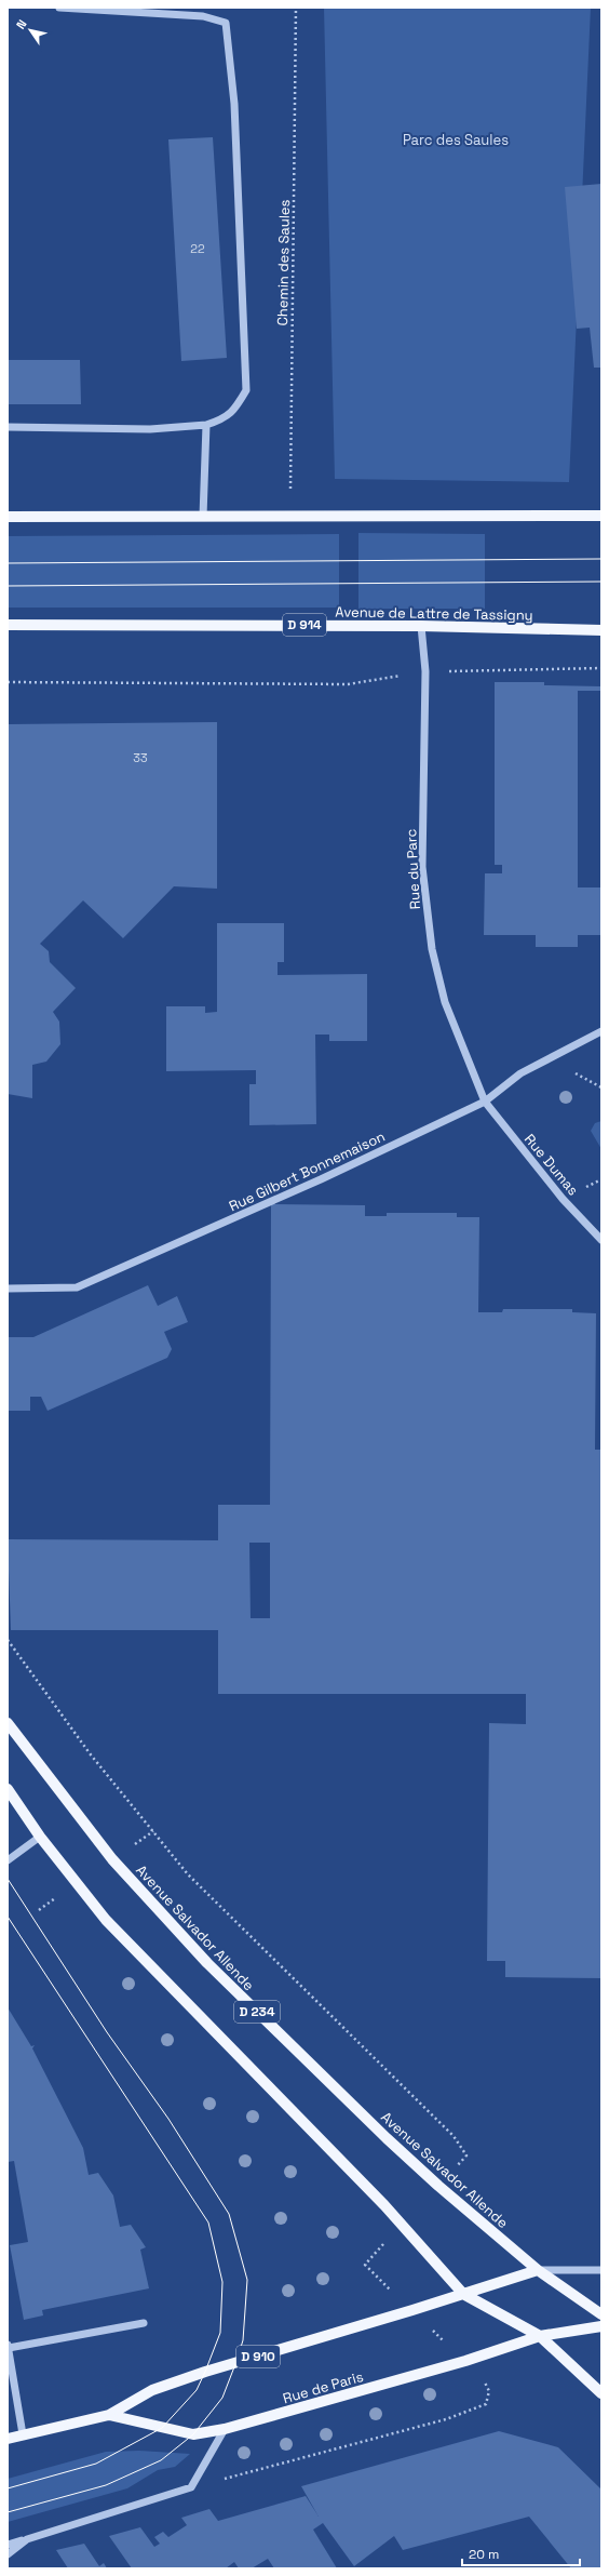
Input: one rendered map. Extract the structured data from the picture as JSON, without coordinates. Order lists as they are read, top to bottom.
{
  "streets": {
    "main road": [
      "Avenue de Lattre de Tassigny",
      "D 914",
      "Avenue Salvador Allende",
      "D 234",
      "D 910",
      "Rue de Paris"
    ],
    "street": ["Rue du Parc", "Rue Dumas", "Rue Gilbert Bonnemaison"],
    "path": ["Chemin des Saules"]
  },
  "crossings": [
    ["Avenue de Lattre de Tassigny", "Rue du Parc"],
    ["Rue du Parc", "Rue Dumas"],
    ["Rue du Parc", "Rue Gilbert Bonnemaison"],
    ["Rue Dumas", "Rue Gilbert Bonnemaison"],
    ["Avenue Salvador Allende", "D 910"],
    ["D 910", "Rue de Paris"]
  ],
  "parks": ["Parc des Saules"],
  "house_numbers": ["22", "33"],
  "scale_bar": "20 m",
  "north": "top left"
}
